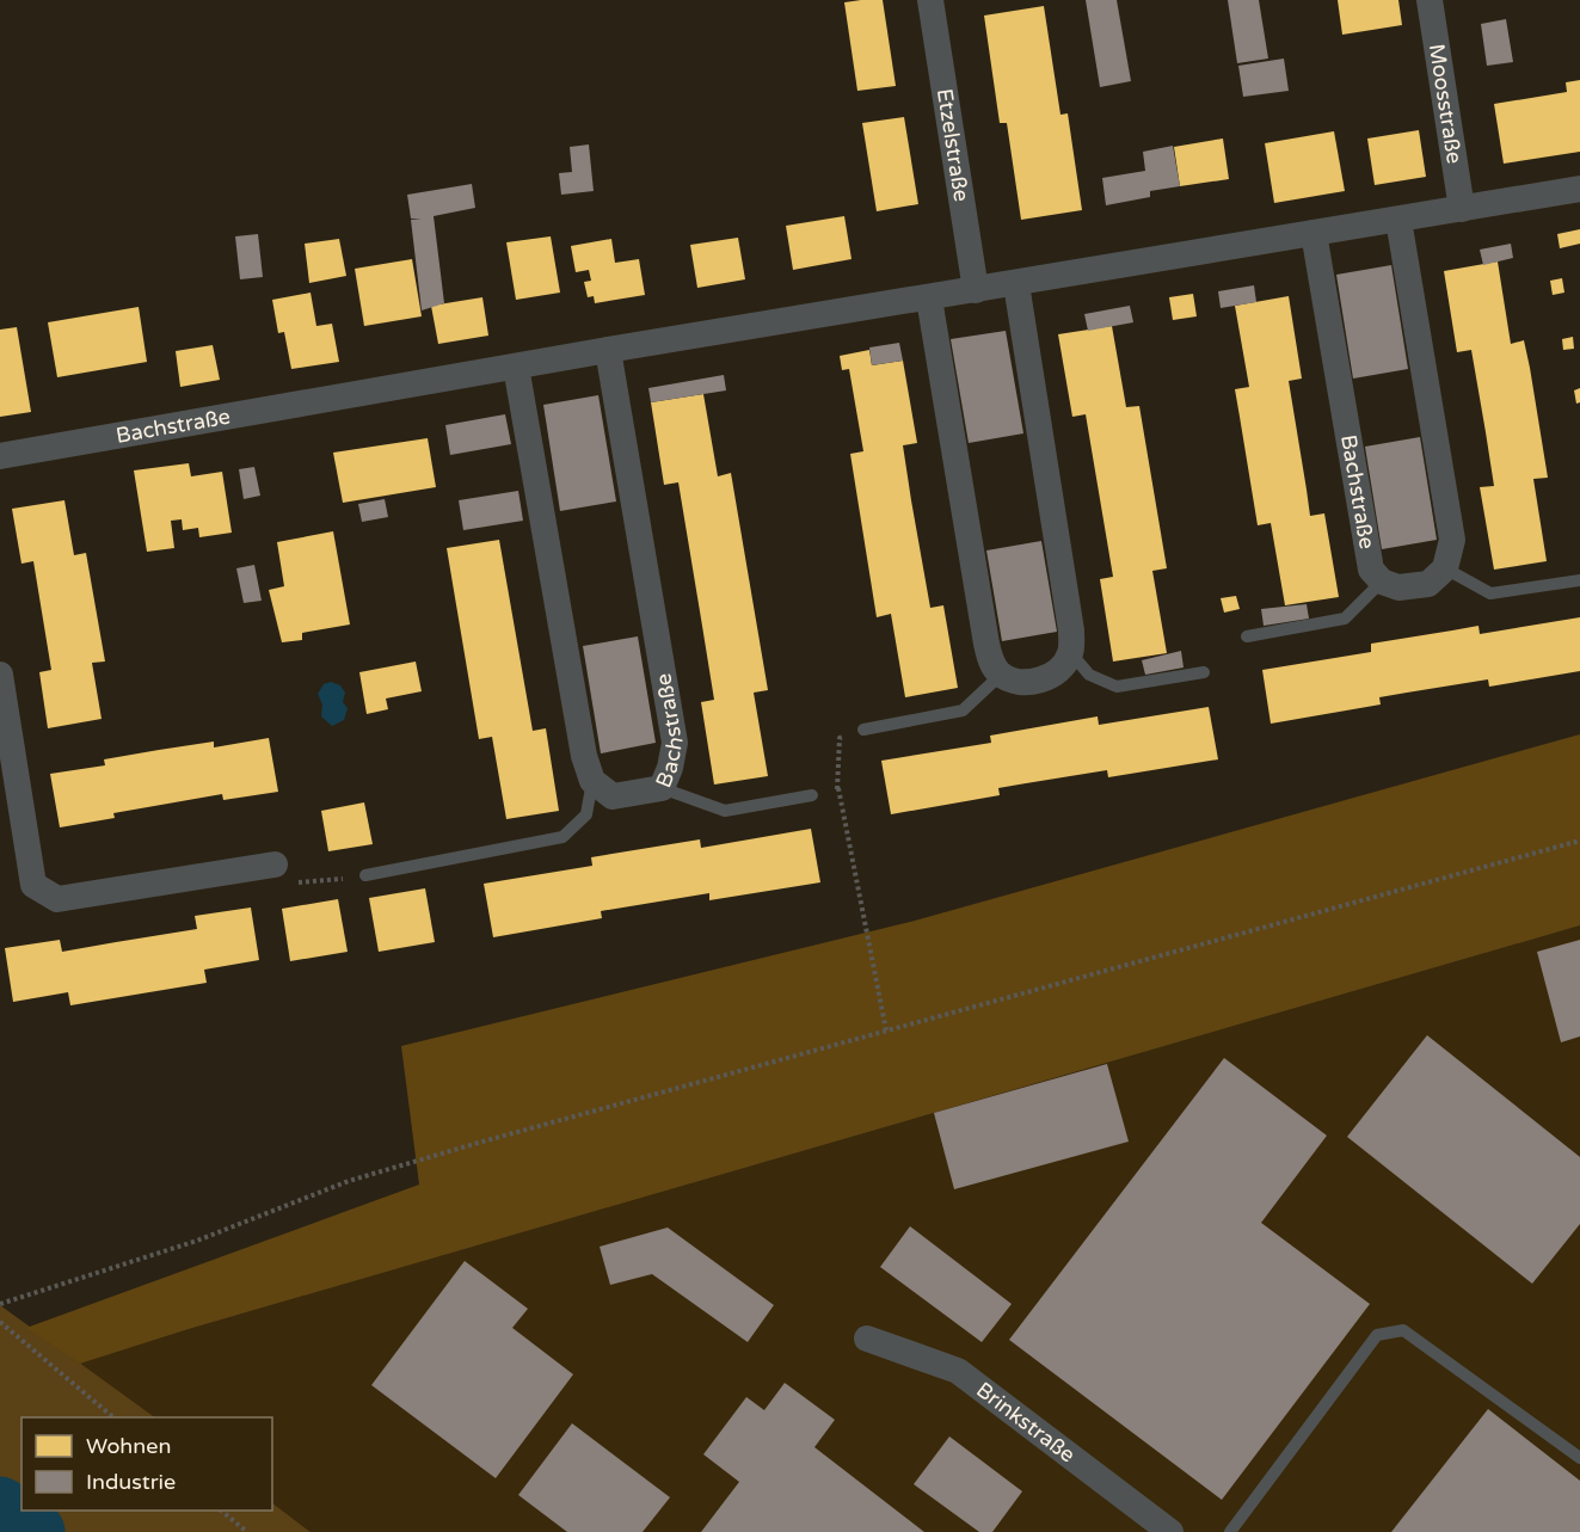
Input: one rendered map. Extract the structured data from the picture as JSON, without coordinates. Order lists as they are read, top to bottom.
{
  "streets": {
    "street": [
      "Moosstraße",
      "Etzelstraße",
      "Bachstraße",
      "Brinkstraße"
    ]
  },
  "crossings": [
    ["Moosstraße", "Bachstraße"],
    ["Etzelstraße", "Bachstraße"]
  ],
  "legend": ["Wohnen", "Industrie"]
}
